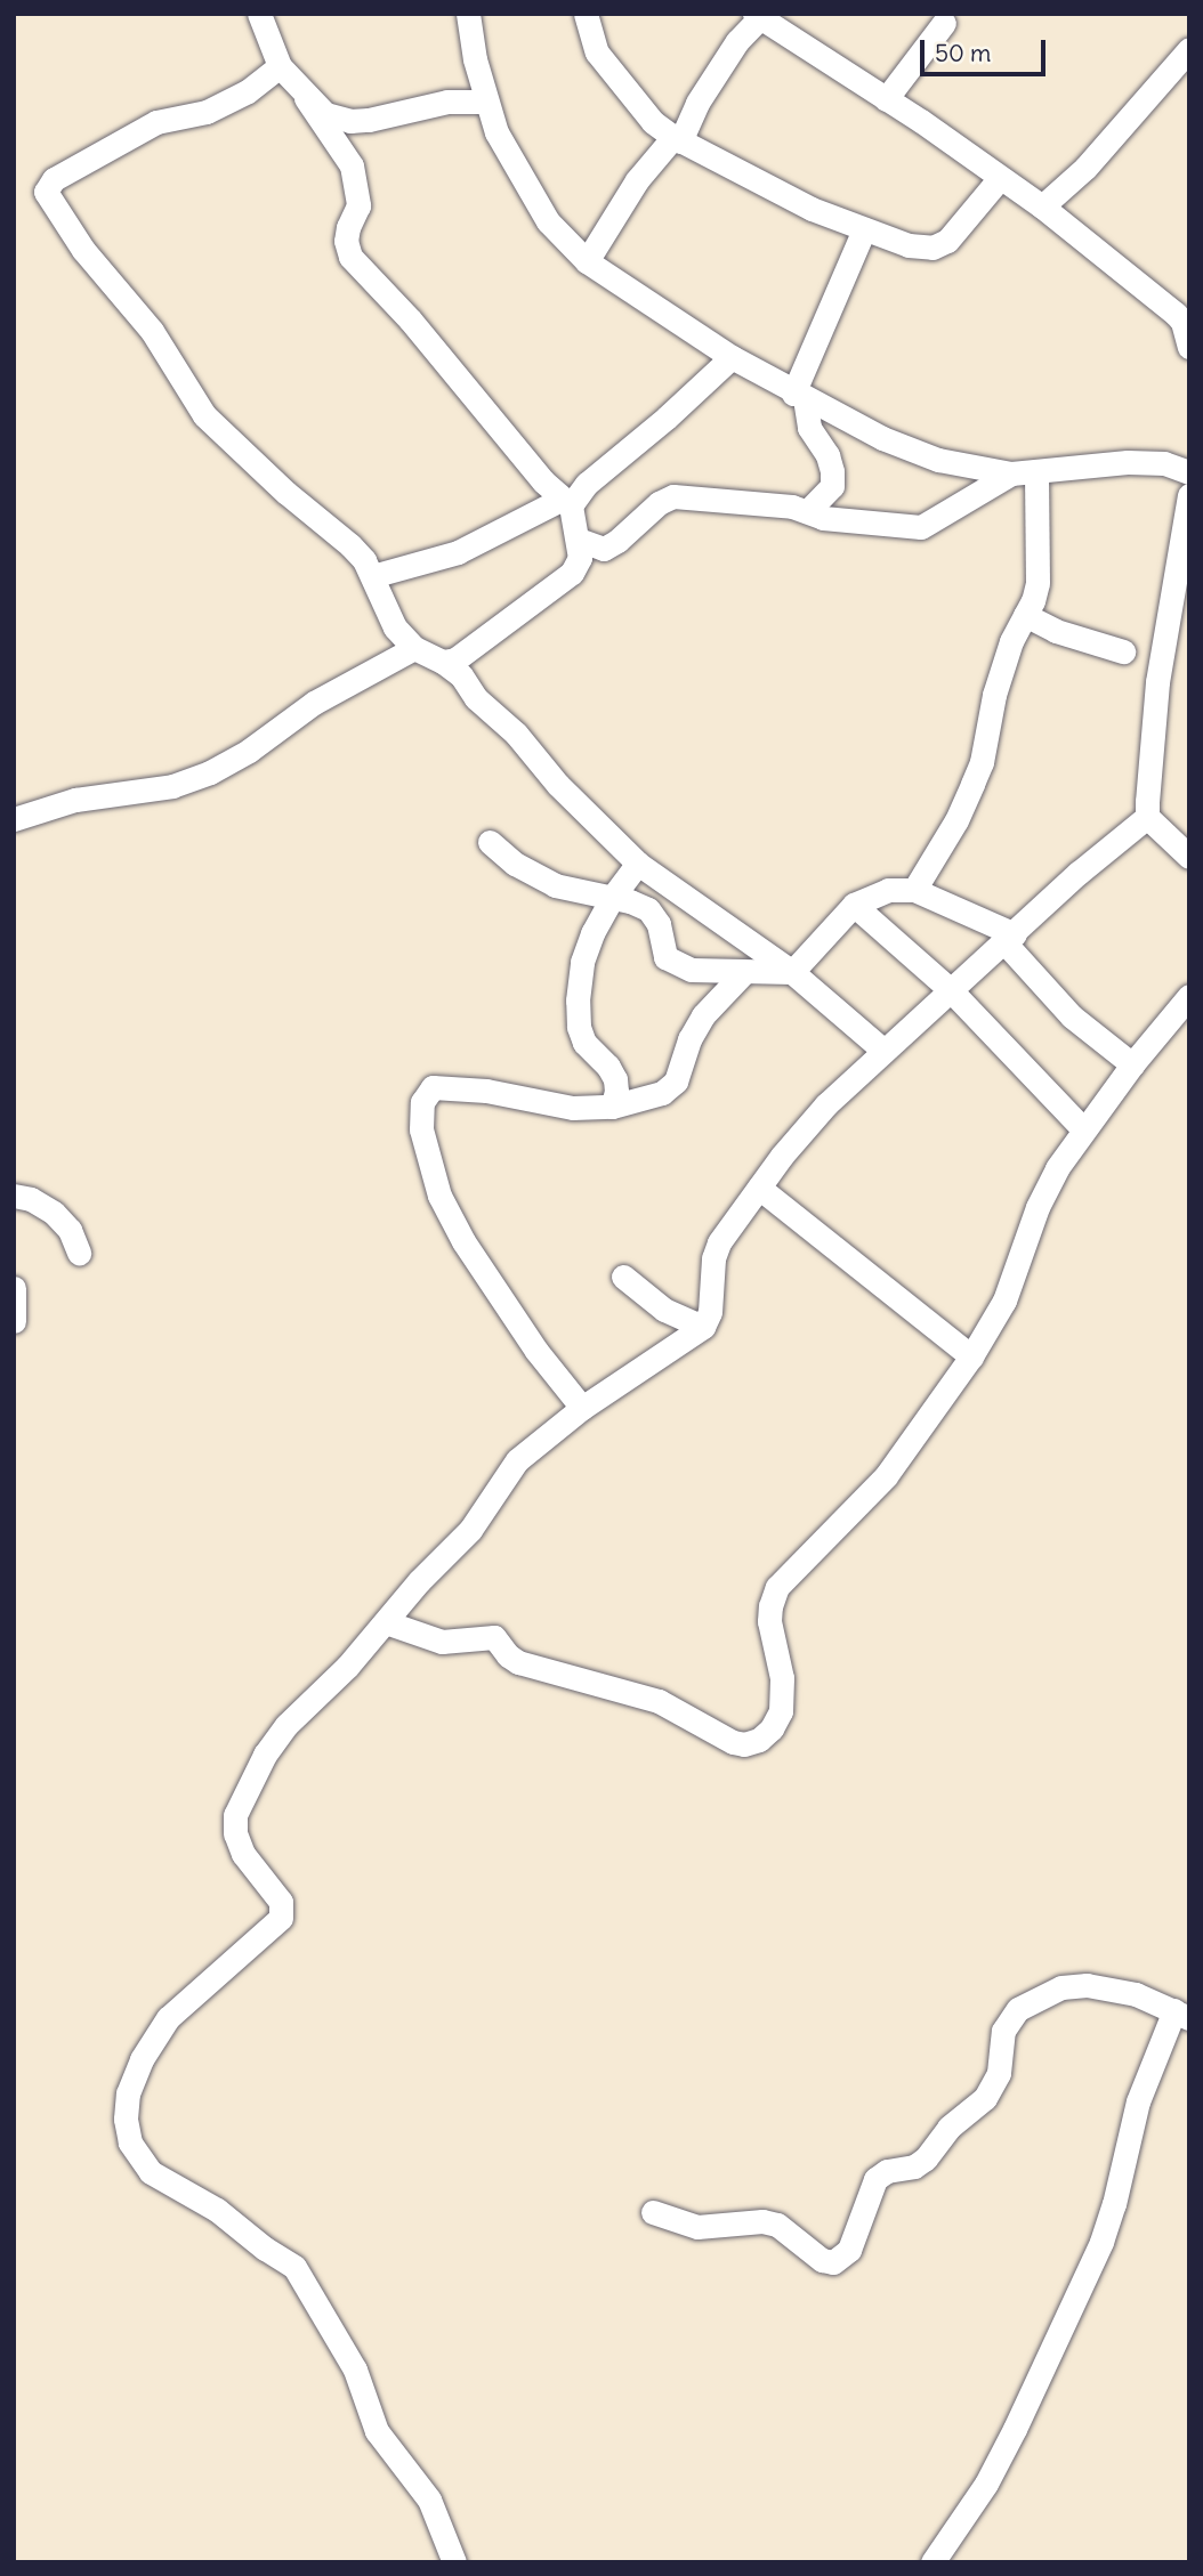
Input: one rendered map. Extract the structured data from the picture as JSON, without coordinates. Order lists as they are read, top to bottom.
{
  "scale_bar": "50 m"
}
